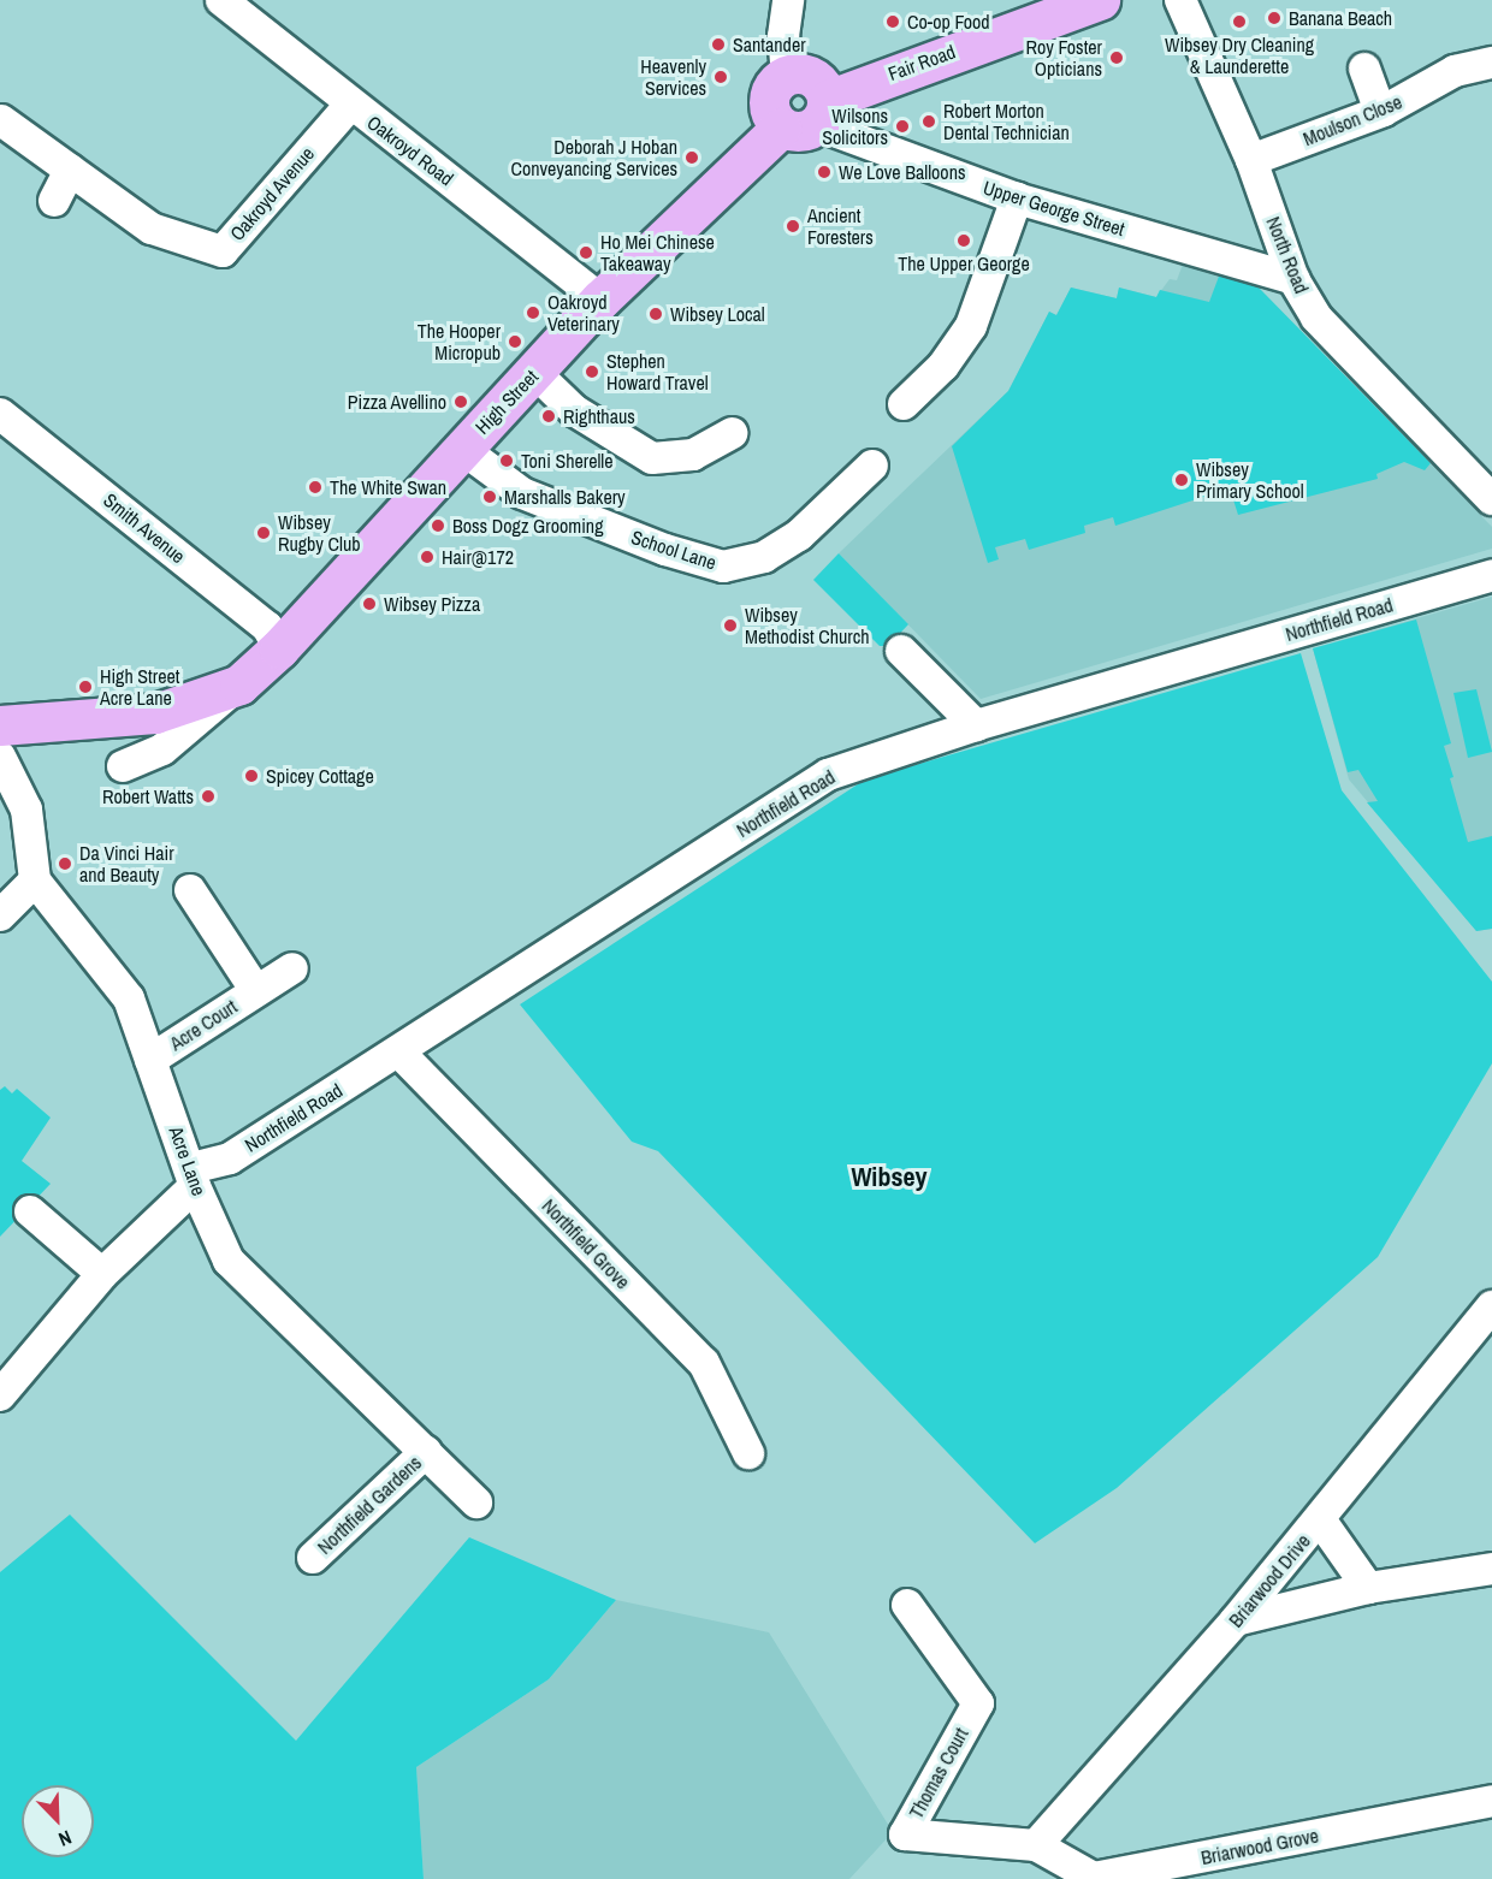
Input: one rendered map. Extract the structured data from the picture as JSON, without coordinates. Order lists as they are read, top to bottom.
{
  "streets": {
    "main road": ["Fair Road", "High Street"],
    "street": [
      "Moulson Close",
      "Oakroyd Road",
      "Oakroyd Avenue",
      "Upper George Street",
      "North Road",
      "Smith Avenue",
      "School Lane",
      "Northfield Road",
      "Acre Court",
      "Acre Lane",
      "Northfield Grove",
      "Northfield Gardens",
      "Briarwood Drive",
      "Thomas Court",
      "Briarwood Grove"
    ]
  },
  "crossings": [
    ["Fair Road", "Upper George Street"],
    ["Fair Road", "High Street"],
    ["Moulson Close", "North Road"],
    ["Oakroyd Road", "Oakroyd Avenue"],
    ["Oakroyd Road", "High Street"],
    ["Upper George Street", "North Road"],
    ["Upper George Street", "High Street"],
    ["High Street", "Smith Avenue"],
    ["High Street", "School Lane"],
    ["Northfield Road", "Acre Lane"],
    ["Northfield Road", "Northfield Grove"],
    ["Acre Court", "Acre Lane"],
    ["Acre Lane", "Northfield Gardens"],
    ["Briarwood Drive", "Thomas Court"],
    ["Briarwood Drive", "Briarwood Grove"],
    ["Thomas Court", "Briarwood Grove"]
  ],
  "districts": ["Wibsey"],
  "places": [
    "Banana Beach",
    "Co-op Food",
    "Wibsey Dry Cleaning & Launderette",
    "Santander",
    "Roy Foster Opticians",
    "Heavenly Services",
    "Robert Morton Dental Technician",
    "Wilsons Solicitors",
    "Deborah J Hoban Conveyancing Services",
    "We Love Balloons",
    "Ancient Foresters",
    "The Upper George",
    "Ho Mei Chinese Takeaway",
    "Oakroyd Veterinary",
    "Wibsey Local",
    "The Hooper Micropub",
    "Stephen Howard Travel",
    "Pizza Avellino",
    "Righthaus",
    "Toni Sherelle",
    "Wibsey Primary School",
    "The White Swan",
    "Marshalls Bakery",
    "Boss Dogz Grooming",
    "Wibsey Rugby Club",
    "Hair@172",
    "Wibsey Pizza",
    "Wibsey Methodist Church",
    "High Street Acre Lane",
    "Spicey Cottage",
    "Robert Watts",
    "Da Vinci Hair and Beauty"
  ],
  "north": "bottom right"
}
